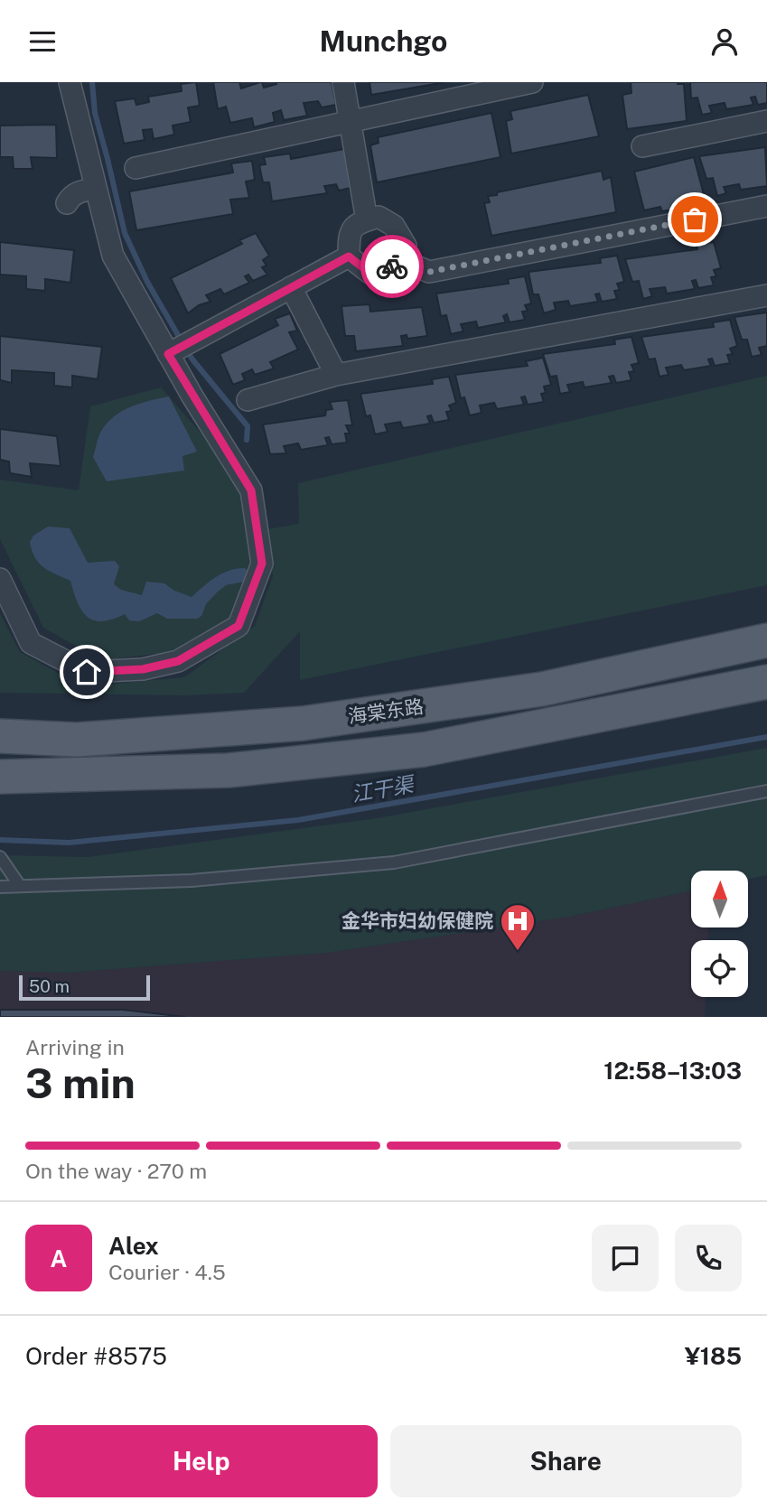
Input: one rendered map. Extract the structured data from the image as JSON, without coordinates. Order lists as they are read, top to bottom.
{
  "streets": {
    "main road": ["海棠东路"]
  },
  "water": ["江干渠"],
  "places": {
    "hospital": ["金华市妇幼保健院"]
  },
  "scale_bar": "50 m",
  "north": "top",
  "page": {
    "header": "Munchgo",
    "scale": "50 m",
    "heading": ["3 min", "Arriving in", "12:58–13:03"],
    "panel": [
      "Alex",
      "Courier · 4.5",
      "Order #8575",
      "¥185"
    ],
    "bar": "On the way · 270 m",
    "round": "A",
    "buttons": ["Help", "Share"]
  }
}
